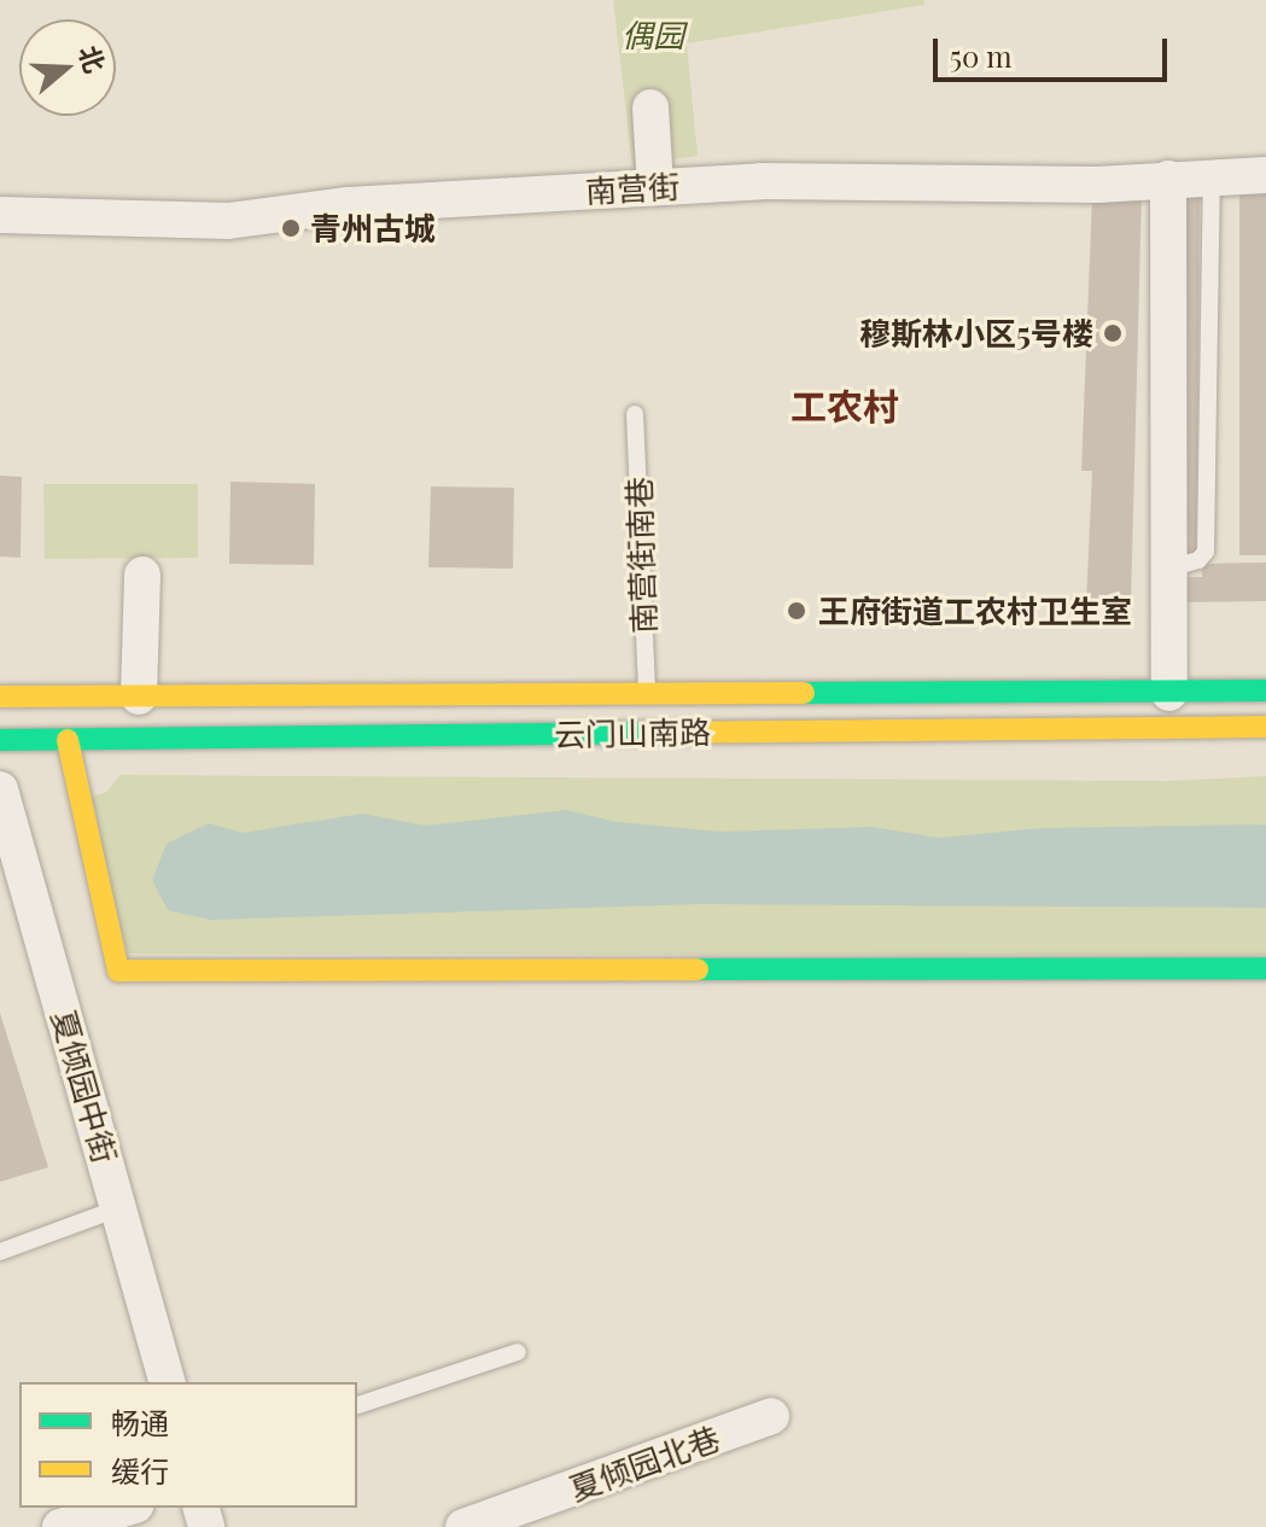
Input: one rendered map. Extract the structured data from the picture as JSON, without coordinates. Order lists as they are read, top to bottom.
{
  "streets": {
    "main road": ["云门山南路"],
    "street": ["南营街", "夏倾园中街", "夏倾园北巷"],
    "lane": ["南营街南巷"]
  },
  "crossings": [
    ["南营街南巷", "云门山南路"]
  ],
  "districts": ["工农村"],
  "parks": ["偶园"],
  "places": ["青州古城", "穆斯林小区5号楼", "王府街道工农村卫生室"],
  "legend": ["畅通", "缓行"],
  "scale_bar": "50 m",
  "north": "right"
}
